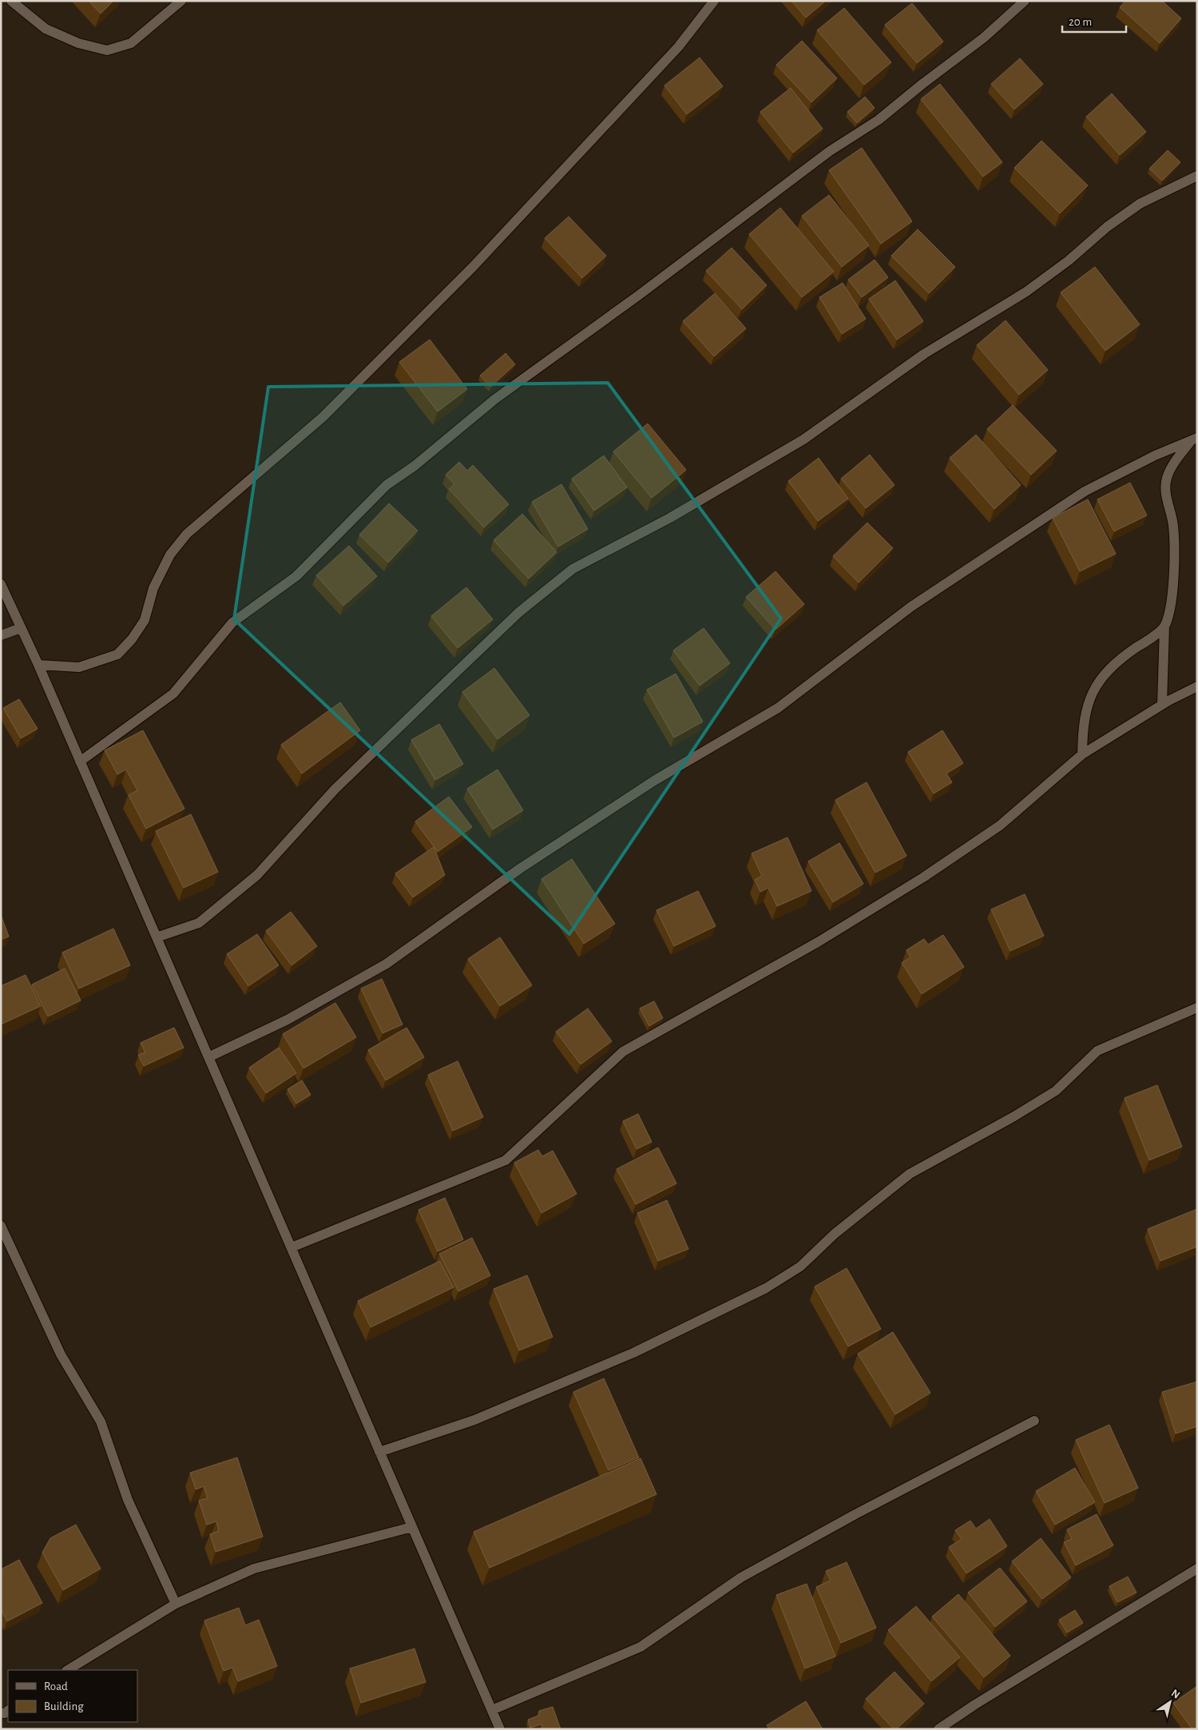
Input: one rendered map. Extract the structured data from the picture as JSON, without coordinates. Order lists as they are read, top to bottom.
{
  "legend": ["Road", "Building"],
  "scale_bar": "20 m",
  "north": "top right"
}
